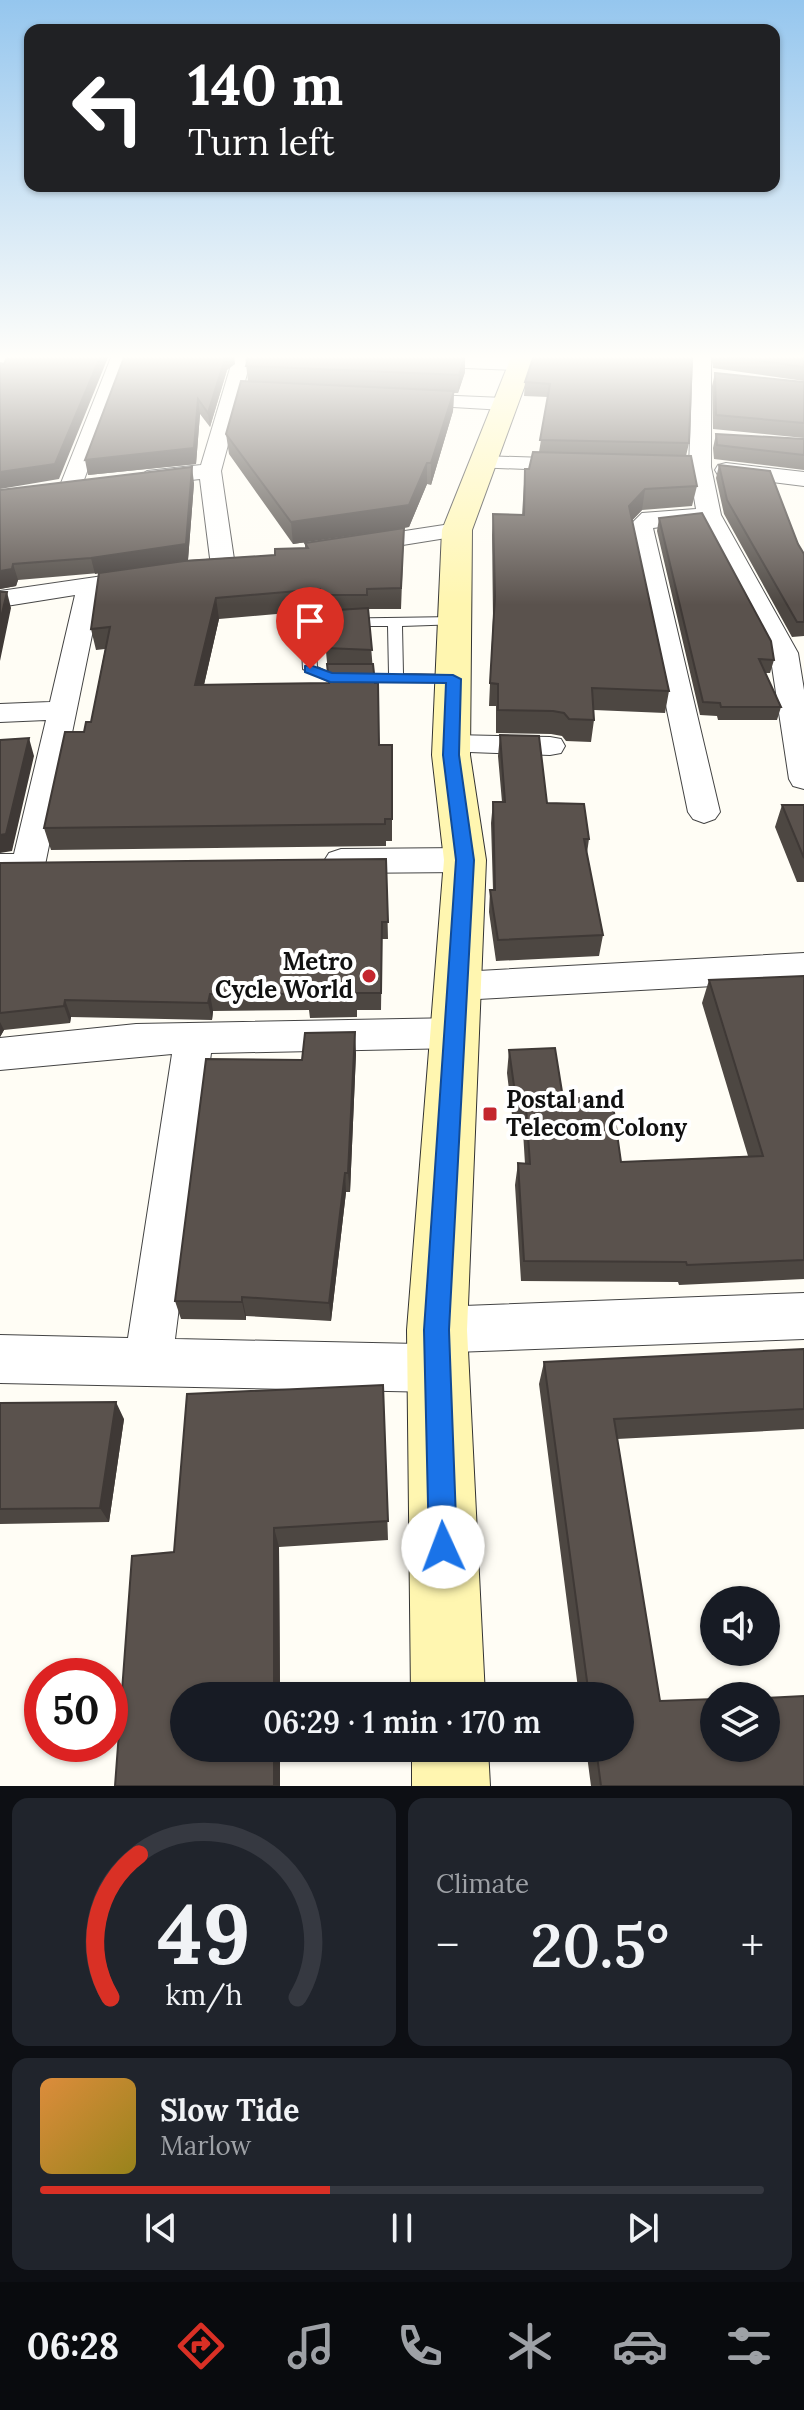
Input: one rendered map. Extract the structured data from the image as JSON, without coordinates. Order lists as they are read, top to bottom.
{
  "places": {
    "other": ["Metro Cycle World"],
    "transit": ["Postal and Telecom Colony"]
  },
  "page": {
    "turn": ["140 m", "Turn left"],
    "limit": "50",
    "trip": "06:29 · 1 min · 170 m",
    "tile": "Climate",
    "heat": ["−", "20.5°", "+"],
    "song": ["Slow Tide", "Marlow"],
    "tabs": "06:28",
    "gauge": ["49", "km/h"]
  }
}
